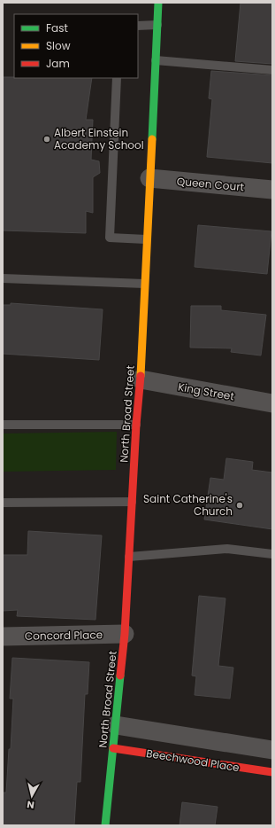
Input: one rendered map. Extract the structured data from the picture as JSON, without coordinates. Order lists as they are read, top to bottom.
{
  "streets": {
    "main road": ["North Broad Street", "Beechwood Place"],
    "street": ["Queen Court", "King Street", "Concord Place"]
  },
  "crossings": [
    ["Queen Court", "North Broad Street"],
    ["King Street", "North Broad Street"],
    ["North Broad Street", "Concord Place"],
    ["North Broad Street", "Beechwood Place"]
  ],
  "places": ["Albert Einstein Academy School", "Saint Catherine's Church"],
  "legend": ["Fast", "Slow", "Jam"],
  "north": "bottom"
}
